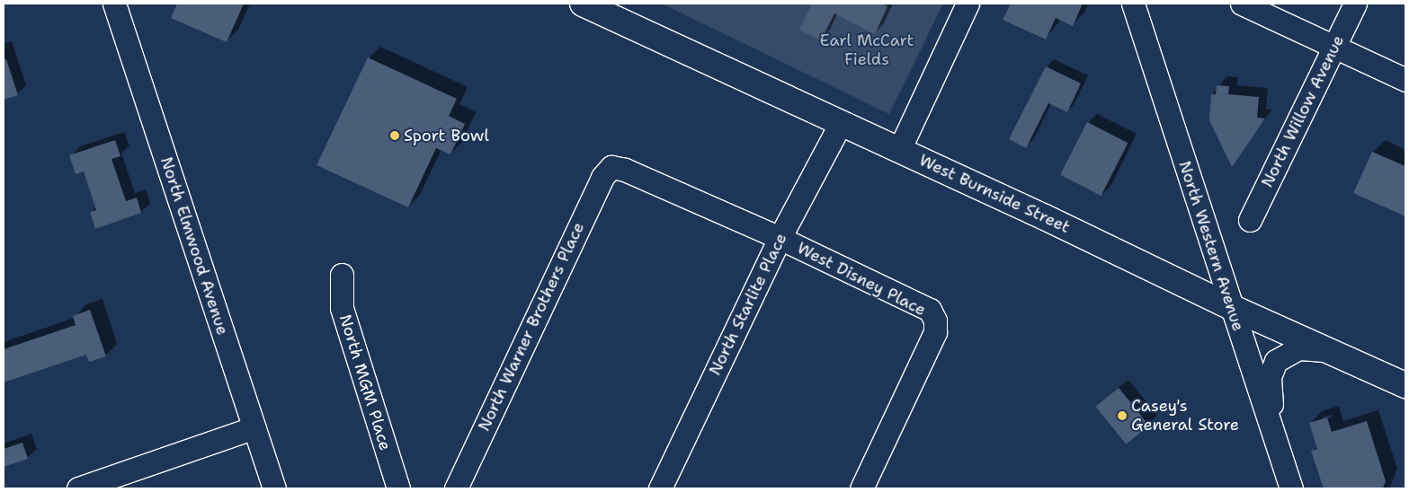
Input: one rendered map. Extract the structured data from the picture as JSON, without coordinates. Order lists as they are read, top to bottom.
{
  "streets": {
    "main road": ["West Burnside Street"],
    "street": [
      "North Willow Avenue",
      "North Elmwood Avenue",
      "North Western Avenue",
      "West Disney Place",
      "North Starlite Place",
      "North Warner Brothers Place",
      "North MGM Place"
    ]
  },
  "crossings": [
    ["West Burnside Street", "North Western Avenue"],
    ["West Burnside Street", "North Starlite Place"],
    ["West Disney Place", "North Starlite Place"],
    ["West Disney Place", "North Warner Brothers Place"]
  ],
  "parks": ["Earl McCart Fields"],
  "places": ["Sport Bowl", "Casey's General Store"]
}
